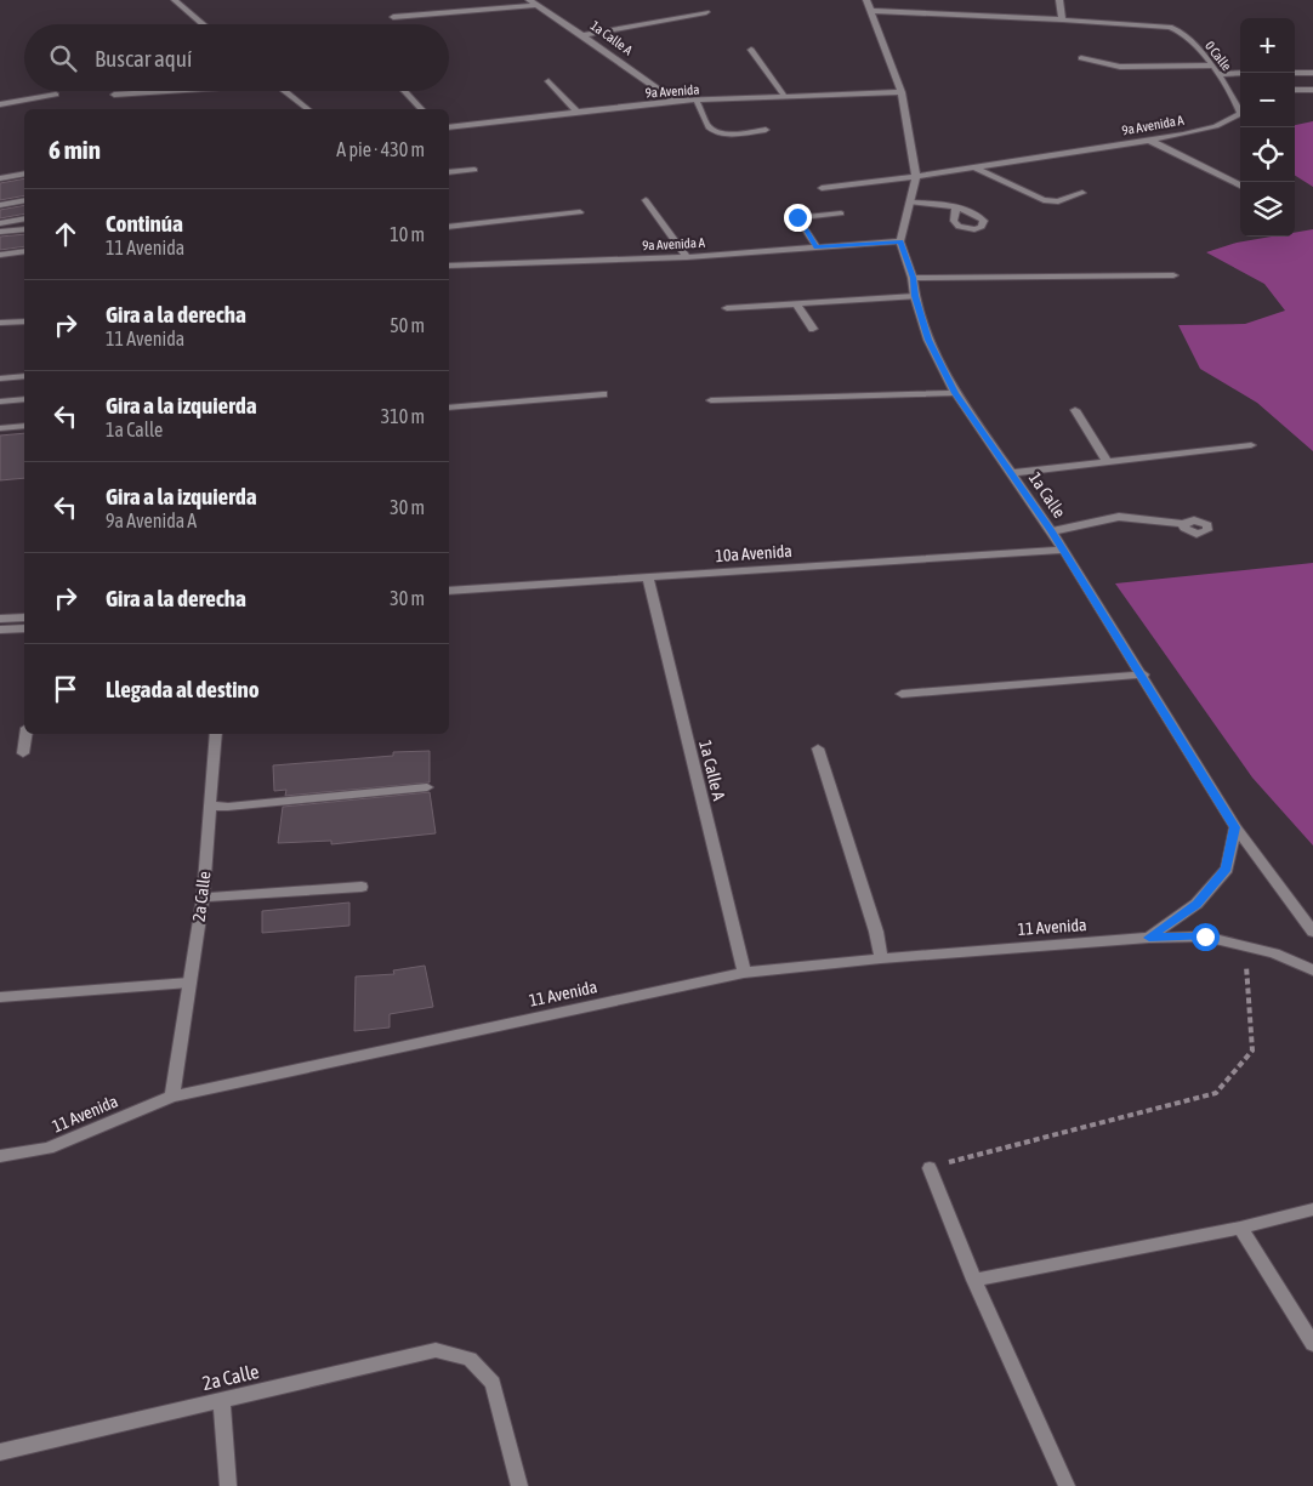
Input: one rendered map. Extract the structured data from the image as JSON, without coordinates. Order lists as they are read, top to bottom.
{
  "streets": {
    "street": [
      "1a Calle A",
      "0 Calle",
      "9a Avenida",
      "9a Avenida A",
      "1a Calle",
      "10a Avenida",
      "2a Calle",
      "11 Avenida"
    ]
  },
  "crossings": [
    ["1a Calle A", "9a Avenida"],
    ["1a Calle A", "10a Avenida"],
    ["1a Calle A", "11 Avenida"],
    ["0 Calle", "9a Avenida A"],
    ["9a Avenida A", "1a Calle"],
    ["1a Calle", "10a Avenida"],
    ["2a Calle", "11 Avenida"]
  ],
  "page": {
    "map_buttons": ["+", "−"],
    "search": "Buscar aquí",
    "heading": ["6 min", "A pie · 430 m"],
    "list": [
      ["Continúa", "11 Avenida", "10 m"],
      ["Gira a la derecha", "11 Avenida", "50 m"],
      ["Gira a la izquierda", "1a Calle", "310 m"],
      ["Gira a la izquierda", "9a Avenida A", "30 m"],
      ["Gira a la derecha", "30 m"],
      "Llegada al destino"
    ]
  }
}
